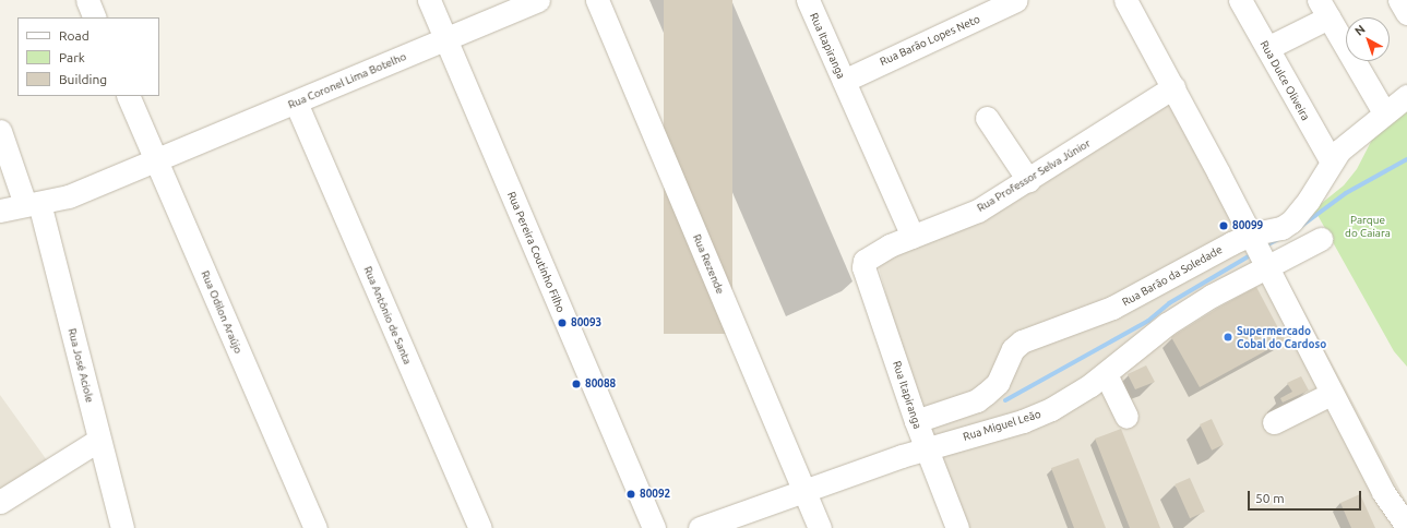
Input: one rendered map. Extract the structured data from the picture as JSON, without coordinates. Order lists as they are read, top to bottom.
{
  "streets": {
    "street": [
      "Rua Barão Lopes Neto",
      "Rua Itapiranga",
      "Rua Coronel Lima Botelho",
      "Rua Dulce Oliveira",
      "Rua Professor Selva Júnior",
      "Rua Pereira Coutinho Filho",
      "Rua Rezende",
      "Rua Barão da Soledade",
      "Rua Odilon Araújo",
      "Rua Antônio de Santa",
      "Rua José Aciole",
      "Rua Miguel Leão"
    ]
  },
  "crossings": [
    ["Rua Barão Lopes Neto", "Rua Itapiranga"],
    ["Rua Itapiranga", "Rua Professor Selva Júnior"],
    ["Rua Itapiranga", "Rua Barão da Soledade"],
    ["Rua Itapiranga", "Rua Miguel Leão"],
    ["Rua Coronel Lima Botelho", "Rua Pereira Coutinho Filho"],
    ["Rua Coronel Lima Botelho", "Rua Odilon Araújo"],
    ["Rua Coronel Lima Botelho", "Rua Antônio de Santa"],
    ["Rua Coronel Lima Botelho", "Rua José Aciole"],
    ["Rua Dulce Oliveira", "Rua Barão da Soledade"],
    ["Rua Rezende", "Rua Miguel Leão"]
  ],
  "parks": ["Parque do Caiara"],
  "places": [
    "80099",
    "80093",
    "Supermercado Cobal do Cardoso",
    "80088",
    "80092"
  ],
  "legend": ["Road", "Park", "Building"],
  "scale_bar": "50 m",
  "north": "top left"
}
